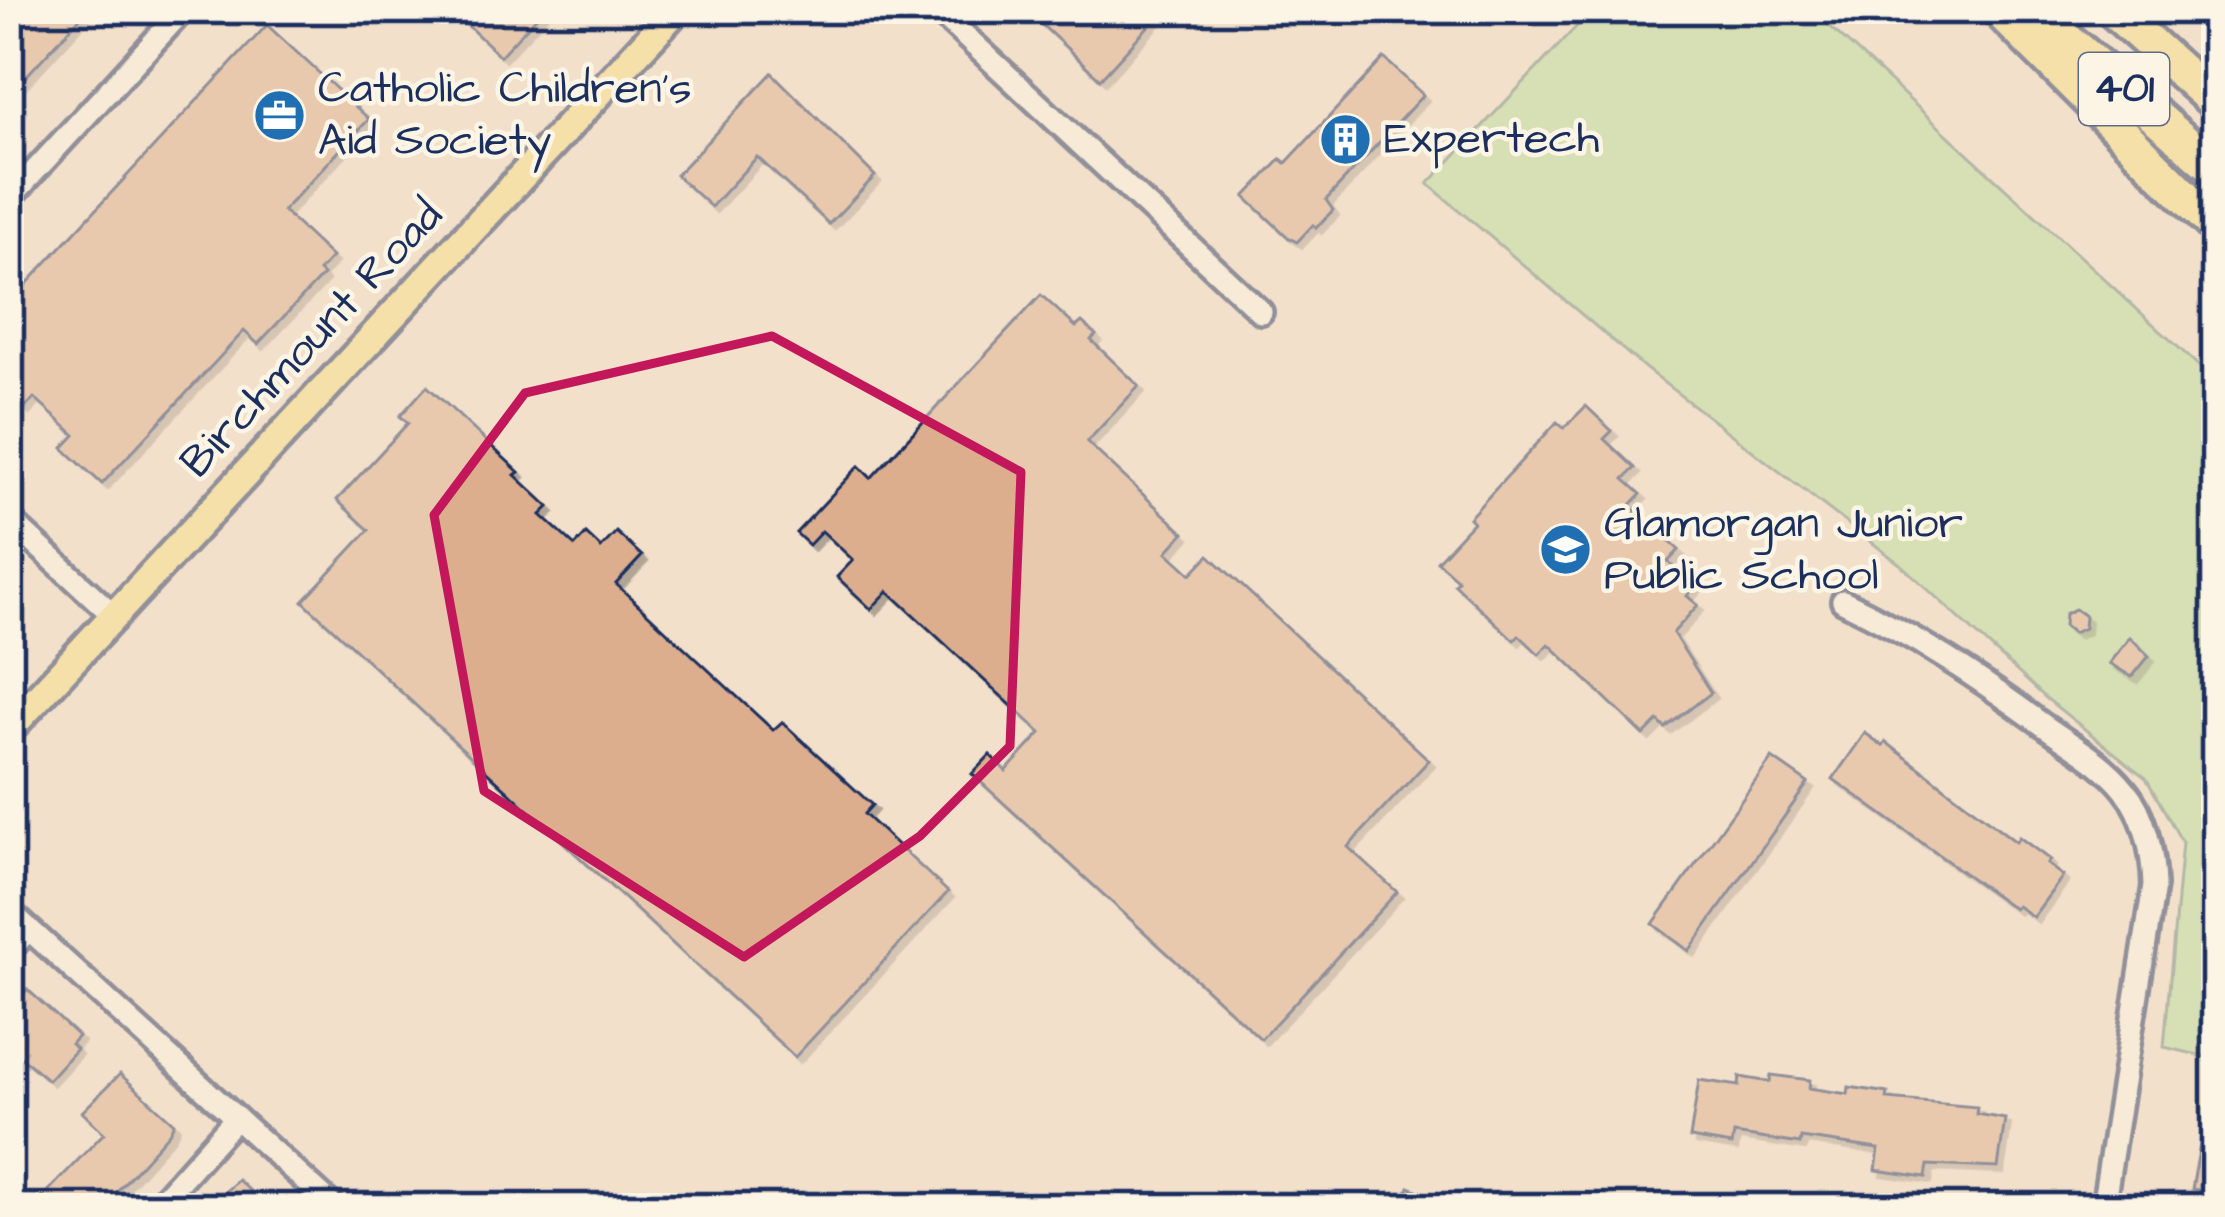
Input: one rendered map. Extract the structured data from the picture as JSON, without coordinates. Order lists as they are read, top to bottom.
{
  "streets": {
    "highway": ["401"],
    "main road": ["Birchmount Road"]
  },
  "places": {
    "office": ["Catholic Children's Aid Society"],
    "building": ["Expertech"],
    "school or university": ["Glamorgan Junior Public School"]
  }
}
